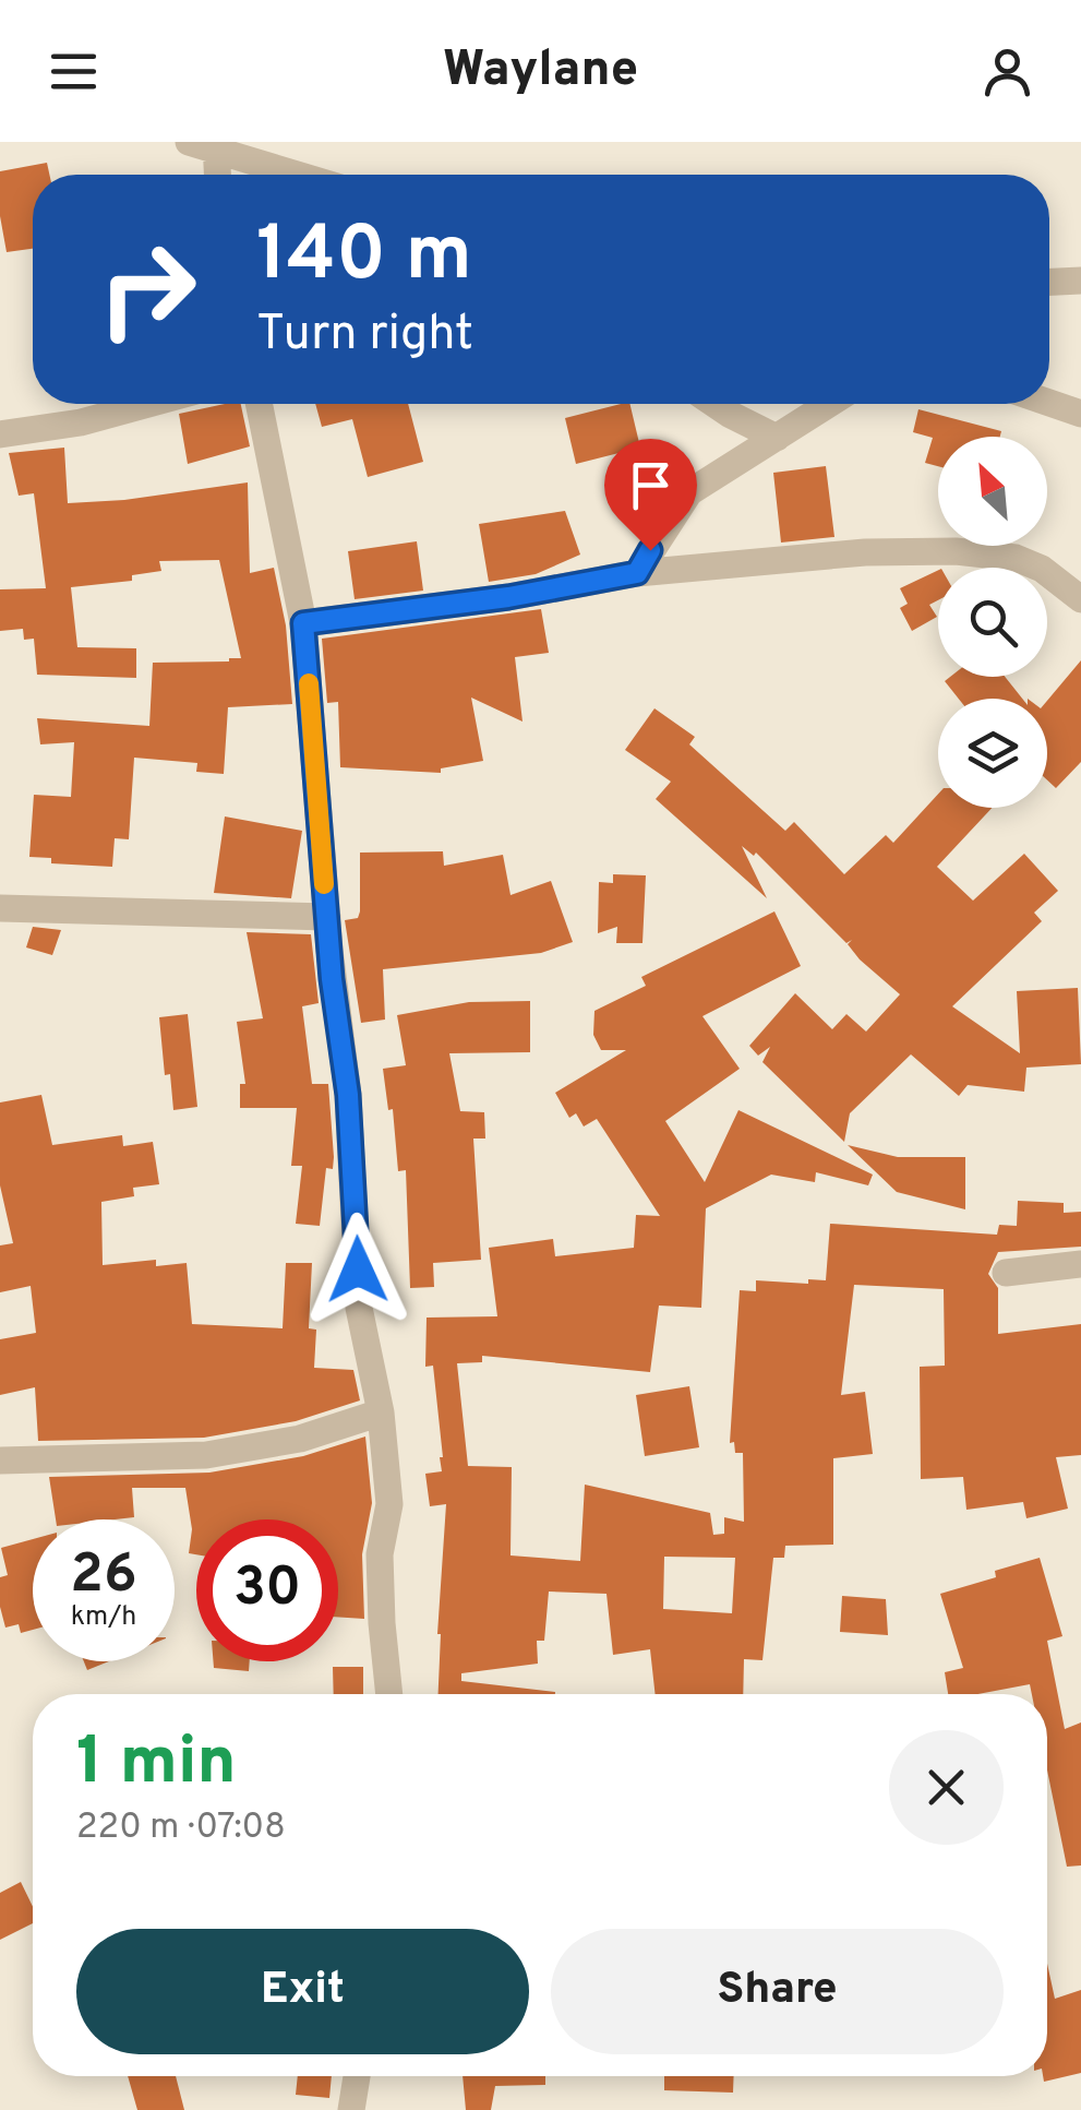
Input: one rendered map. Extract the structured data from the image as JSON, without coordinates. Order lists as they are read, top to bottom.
{
  "north": "top left",
  "page": {
    "header": "Waylane",
    "turn": ["140 m", "Turn right"],
    "speed": "26 km/h",
    "limit": "30",
    "heading": ["1 min", "220 m · 07:08"],
    "buttons": ["Exit", "Share"]
  }
}
